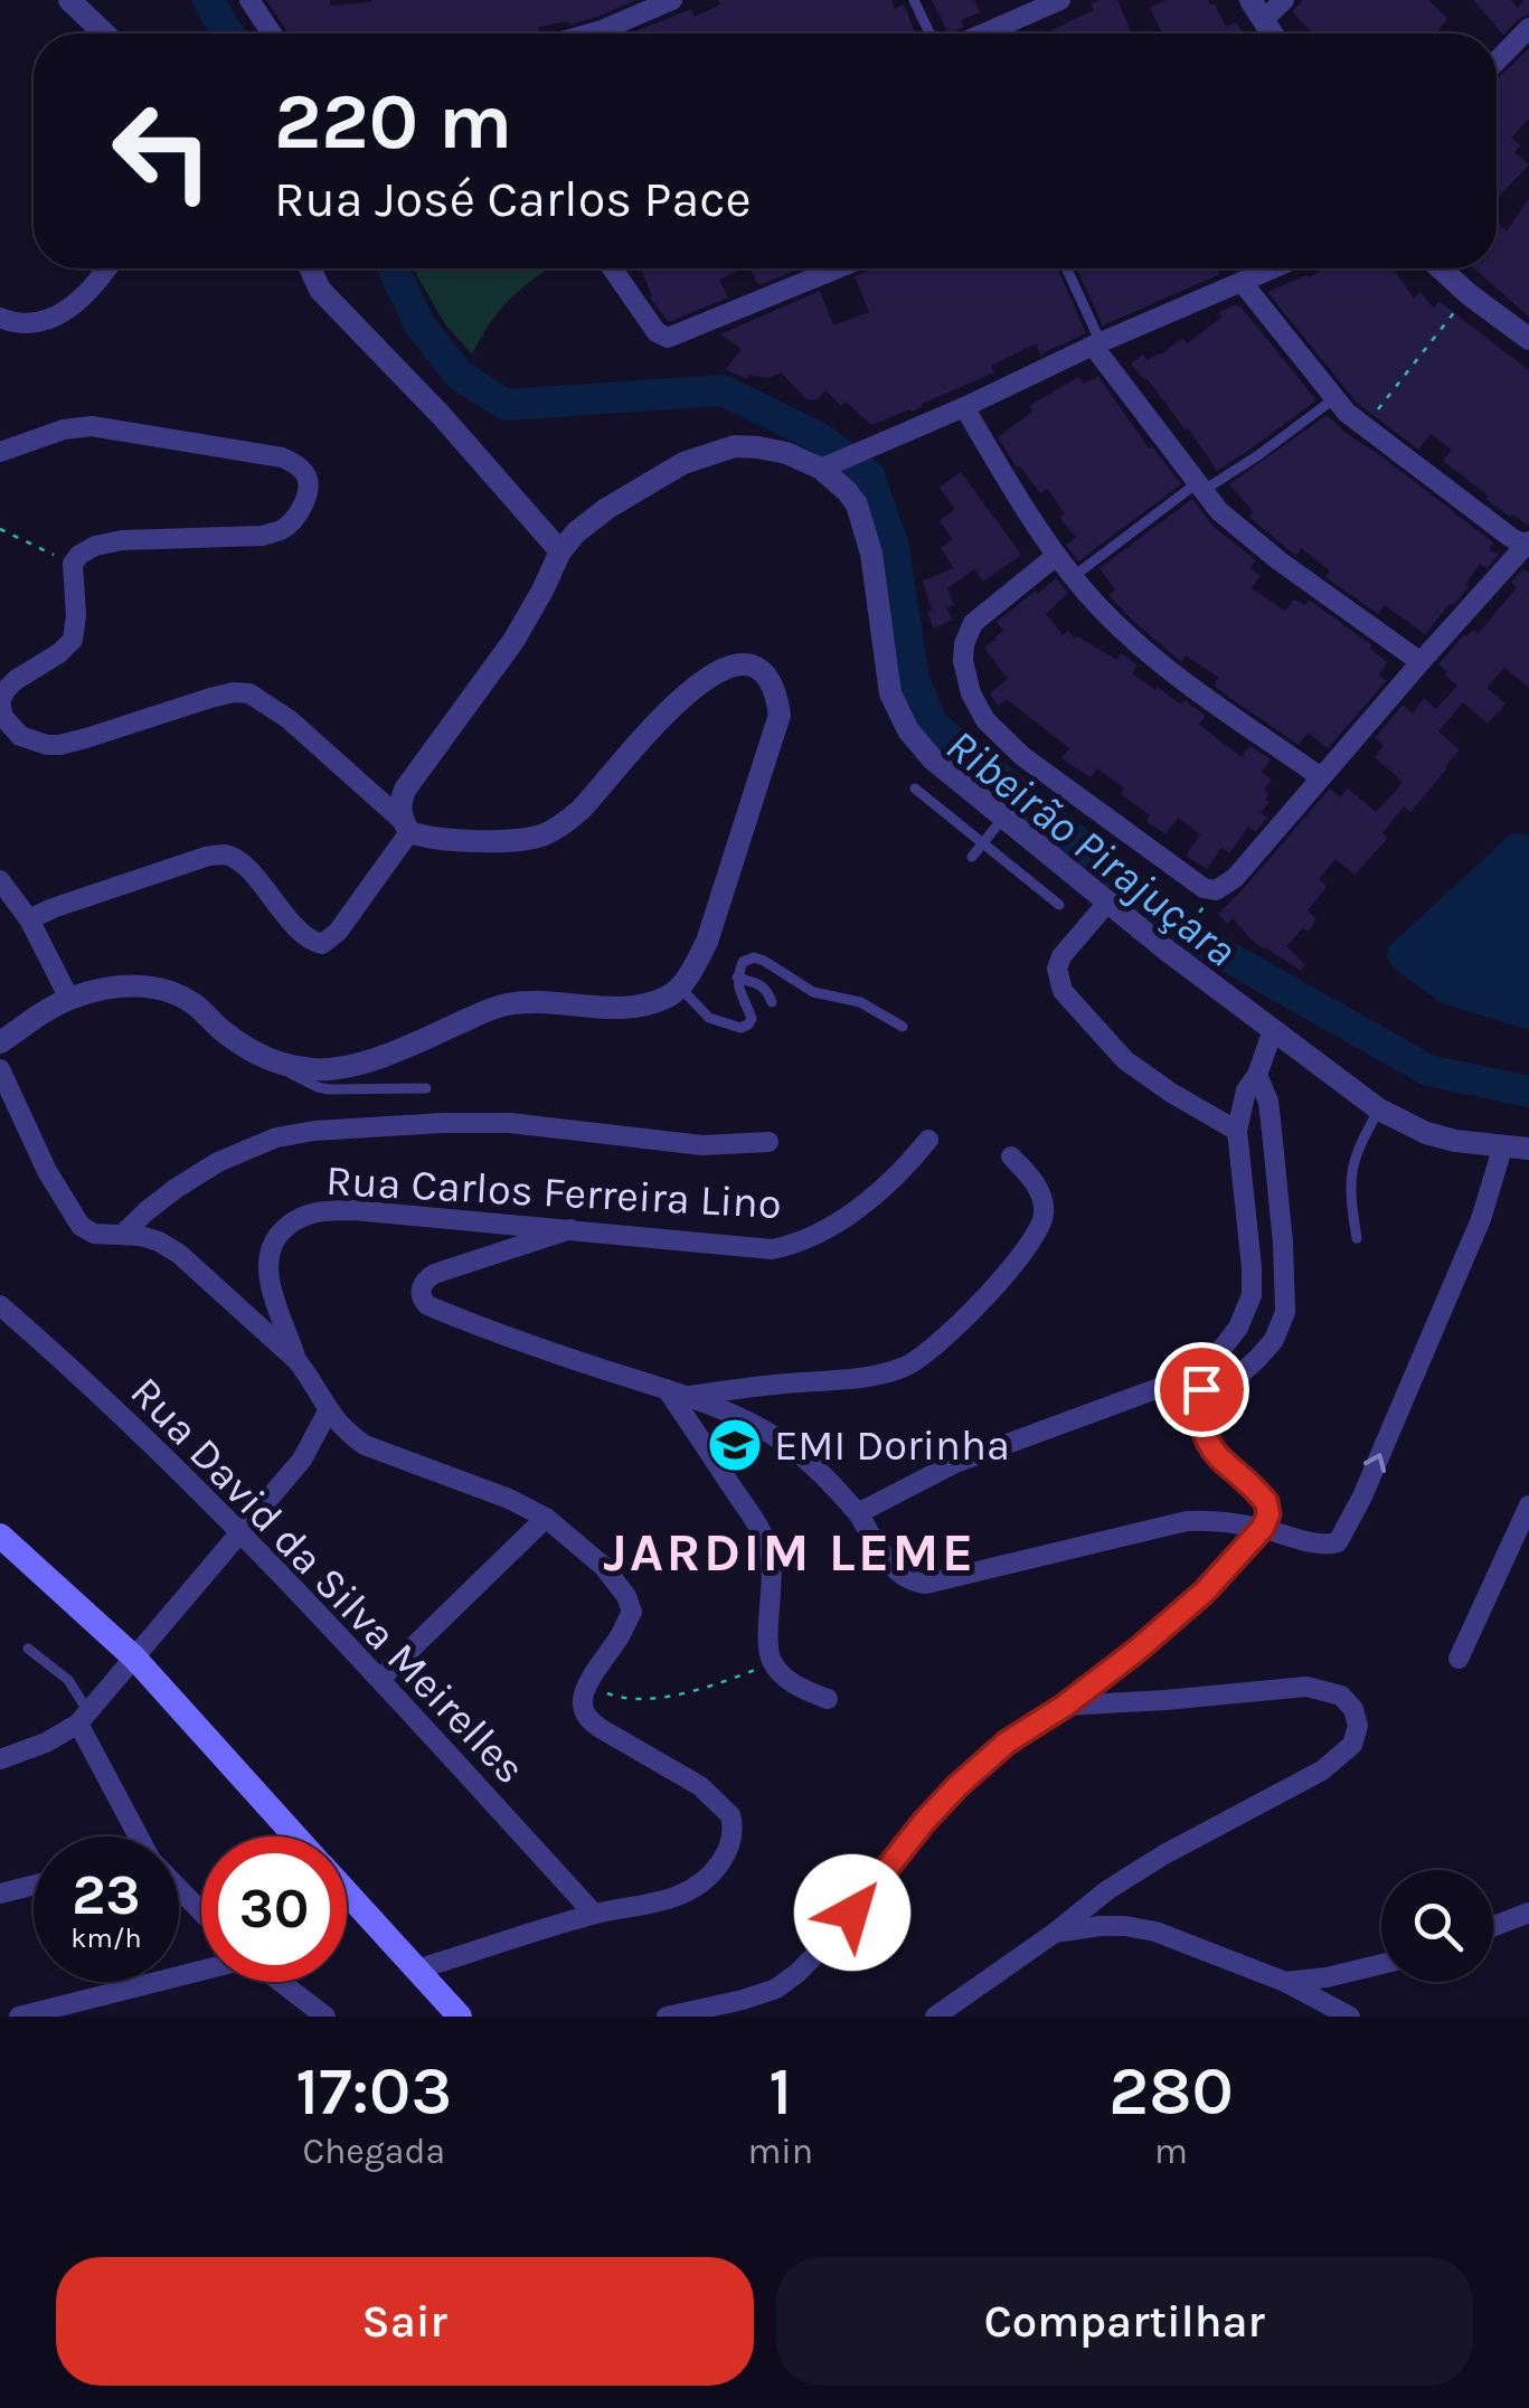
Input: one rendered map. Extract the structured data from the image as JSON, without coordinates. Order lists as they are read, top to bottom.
{
  "streets": {
    "street": ["Rua Carlos Ferreira Lino", "Rua David da Silva Meirelles"]
  },
  "districts": ["JARDIM LEME"],
  "water": ["Ribeirão Pirajuçara"],
  "places": {
    "school or university": ["EMI Dorinha"]
  },
  "page": {
    "turn": ["220 m", "Rua José Carlos Pace"],
    "speed": "23 km/h",
    "limit": "30",
    "eta": [
      "17:03",
      "Chegada",
      "1",
      "min",
      "280",
      "m"
    ],
    "buttons": ["Sair", "Compartilhar"]
  }
}
